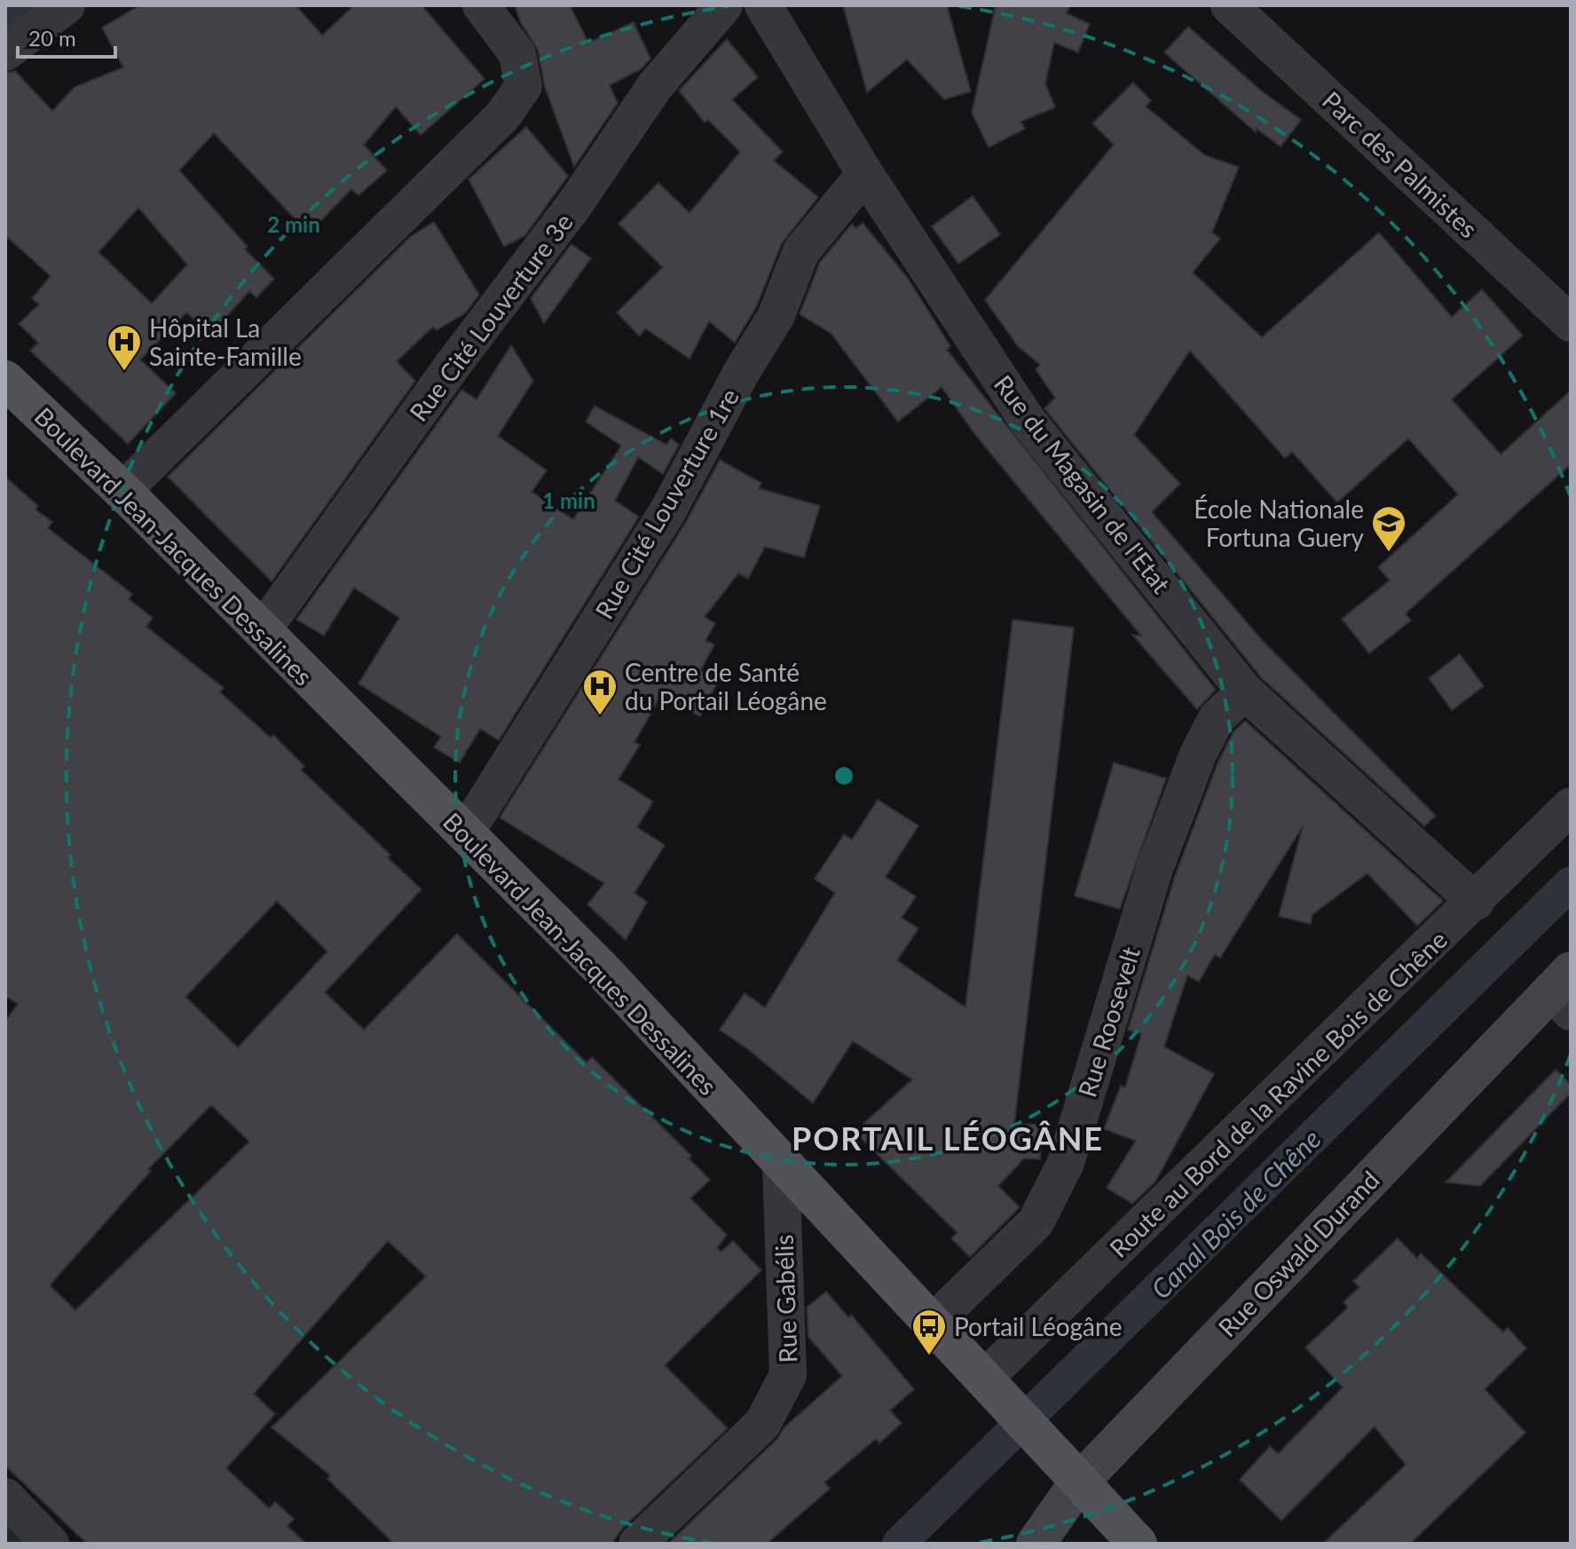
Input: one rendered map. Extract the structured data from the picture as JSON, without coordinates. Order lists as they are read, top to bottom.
{
  "streets": {
    "main road": ["Boulevard Jean-Jacques Dessalines", "Rue Oswald Durand"],
    "street": [
      "Parc des Palmistes",
      "Rue Cité Louverture 3e",
      "Rue du Magasin de l'Etat",
      "Rue Cité Louverture 1re",
      "Rue Roosevelt",
      "Route au Bord de la Ravine Bois de Chêne",
      "Rue Gabélis"
    ]
  },
  "crossings": [
    ["Rue Cité Louverture 3e", "Boulevard Jean-Jacques Dessalines"],
    ["Rue du Magasin de l'Etat", "Rue Cité Louverture 1re"],
    ["Rue du Magasin de l'Etat", "Rue Roosevelt"],
    ["Rue du Magasin de l'Etat", "Route au Bord de la Ravine Bois de Chêne"],
    ["Rue Cité Louverture 1re", "Boulevard Jean-Jacques Dessalines"],
    ["Boulevard Jean-Jacques Dessalines", "Rue Roosevelt"],
    ["Boulevard Jean-Jacques Dessalines", "Route au Bord de la Ravine Bois de Chêne"],
    ["Boulevard Jean-Jacques Dessalines", "Rue Oswald Durand"],
    ["Boulevard Jean-Jacques Dessalines", "Rue Gabélis"]
  ],
  "districts": ["PORTAIL LÉOGÂNE"],
  "water": ["Canal Bois de Chêne"],
  "places": {
    "hospital": ["Hôpital La Sainte-Famille", "Centre de Santé du Portail Léogâne"],
    "school or university": ["École Nationale Fortuna Guery"],
    "bus stop": ["Portail Léogâne"]
  },
  "scale_bar": "20 m",
  "rings": ["2 min", "1 min"]
}
